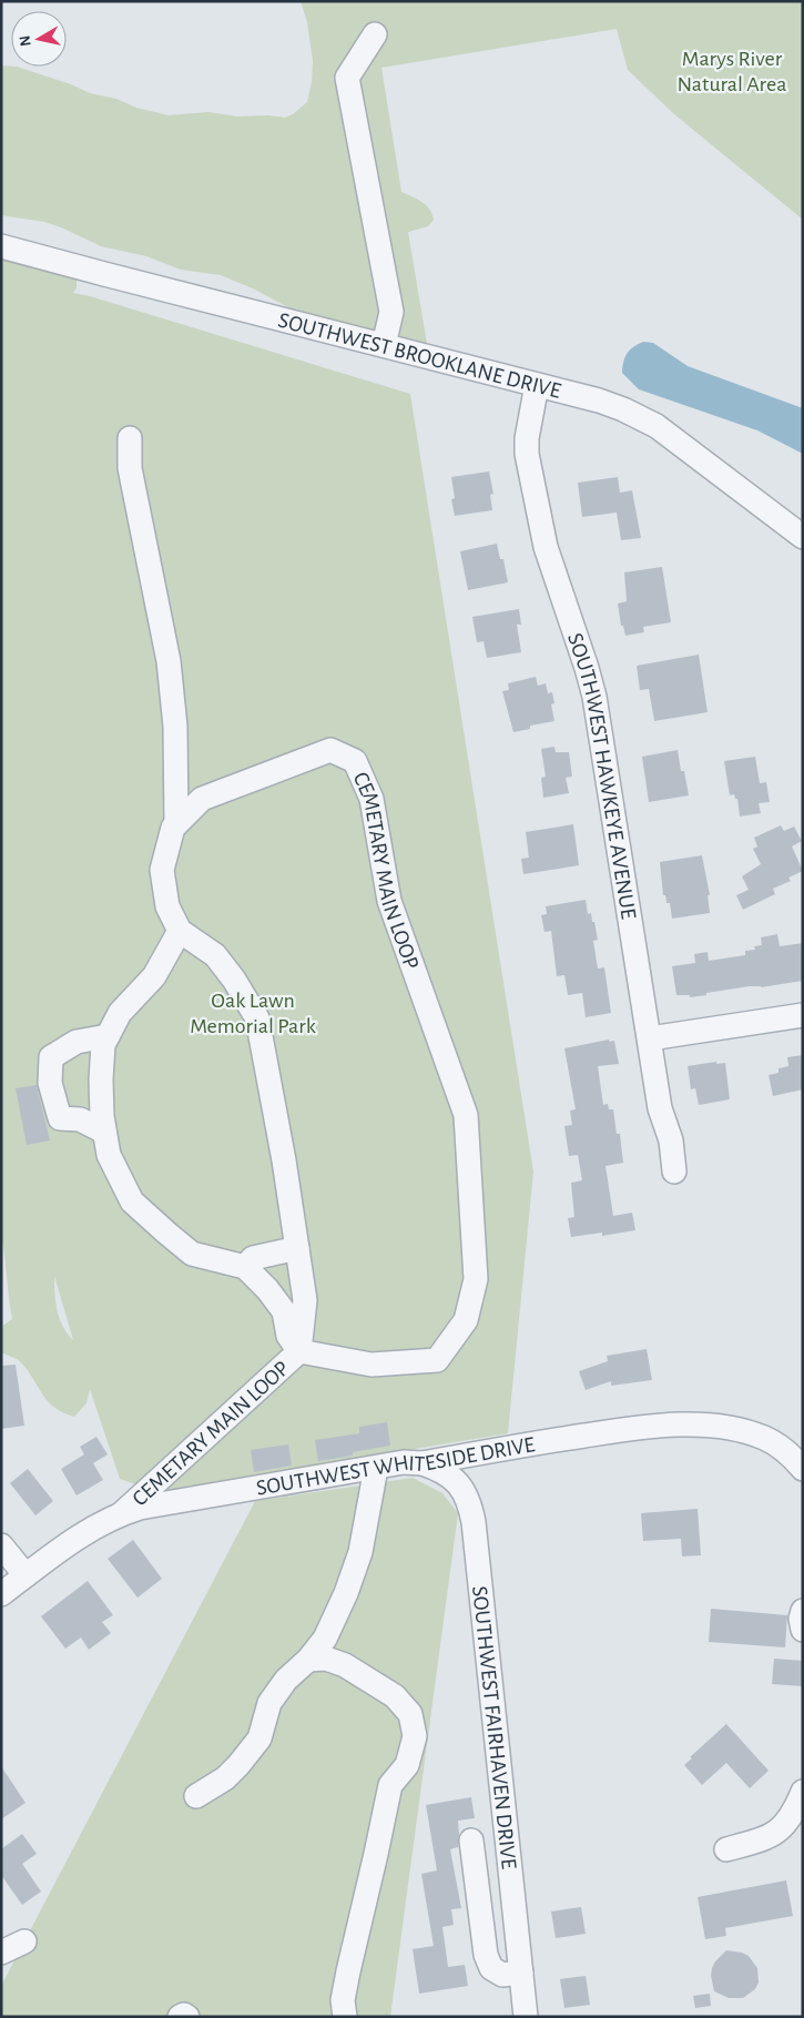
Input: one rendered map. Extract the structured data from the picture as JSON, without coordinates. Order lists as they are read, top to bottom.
{
  "streets": {
    "street": [
      "SOUTHWEST BROOKLANE DRIVE",
      "SOUTHWEST HAWKEYE AVENUE",
      "CEMETARY MAIN LOOP",
      "SOUTHWEST WHITESIDE DRIVE",
      "SOUTHWEST FAIRHAVEN DRIVE"
    ]
  },
  "crossings": [
    ["SOUTHWEST BROOKLANE DRIVE", "SOUTHWEST HAWKEYE AVENUE"],
    ["CEMETARY MAIN LOOP", "SOUTHWEST WHITESIDE DRIVE"],
    ["SOUTHWEST WHITESIDE DRIVE", "SOUTHWEST FAIRHAVEN DRIVE"]
  ],
  "parks": ["Marys River Natural Area", "Oak Lawn Memorial Park"],
  "north": "left"
}
